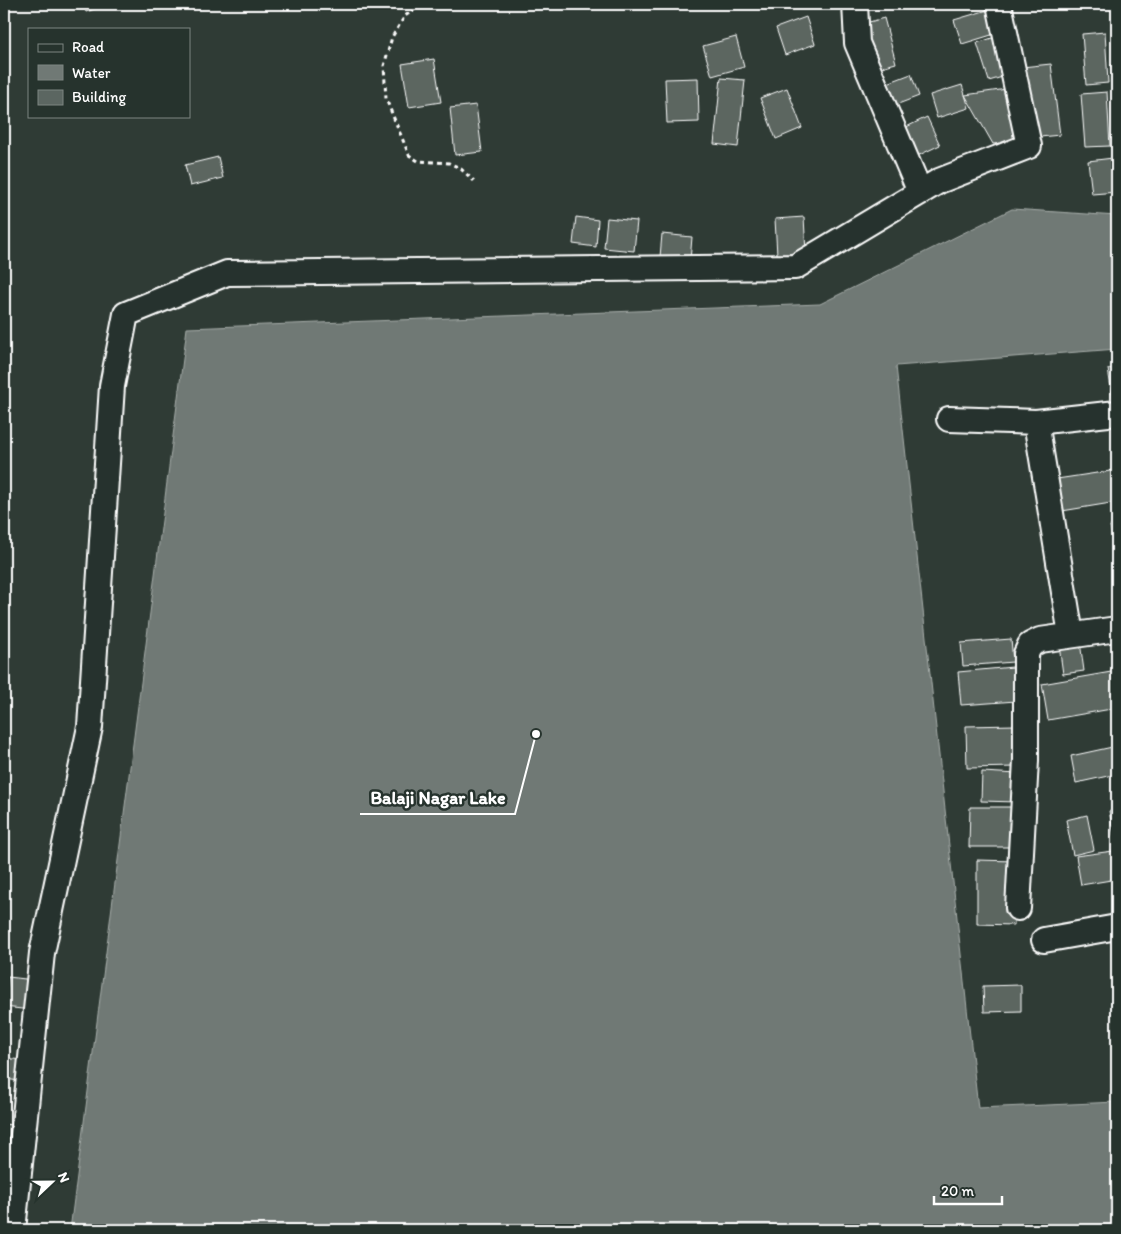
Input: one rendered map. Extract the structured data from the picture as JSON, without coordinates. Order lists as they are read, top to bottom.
{
  "places": ["Balaji Nagar Lake"],
  "legend": ["Road", "Water", "Building"],
  "scale_bar": "20 m",
  "north": "right"
}
